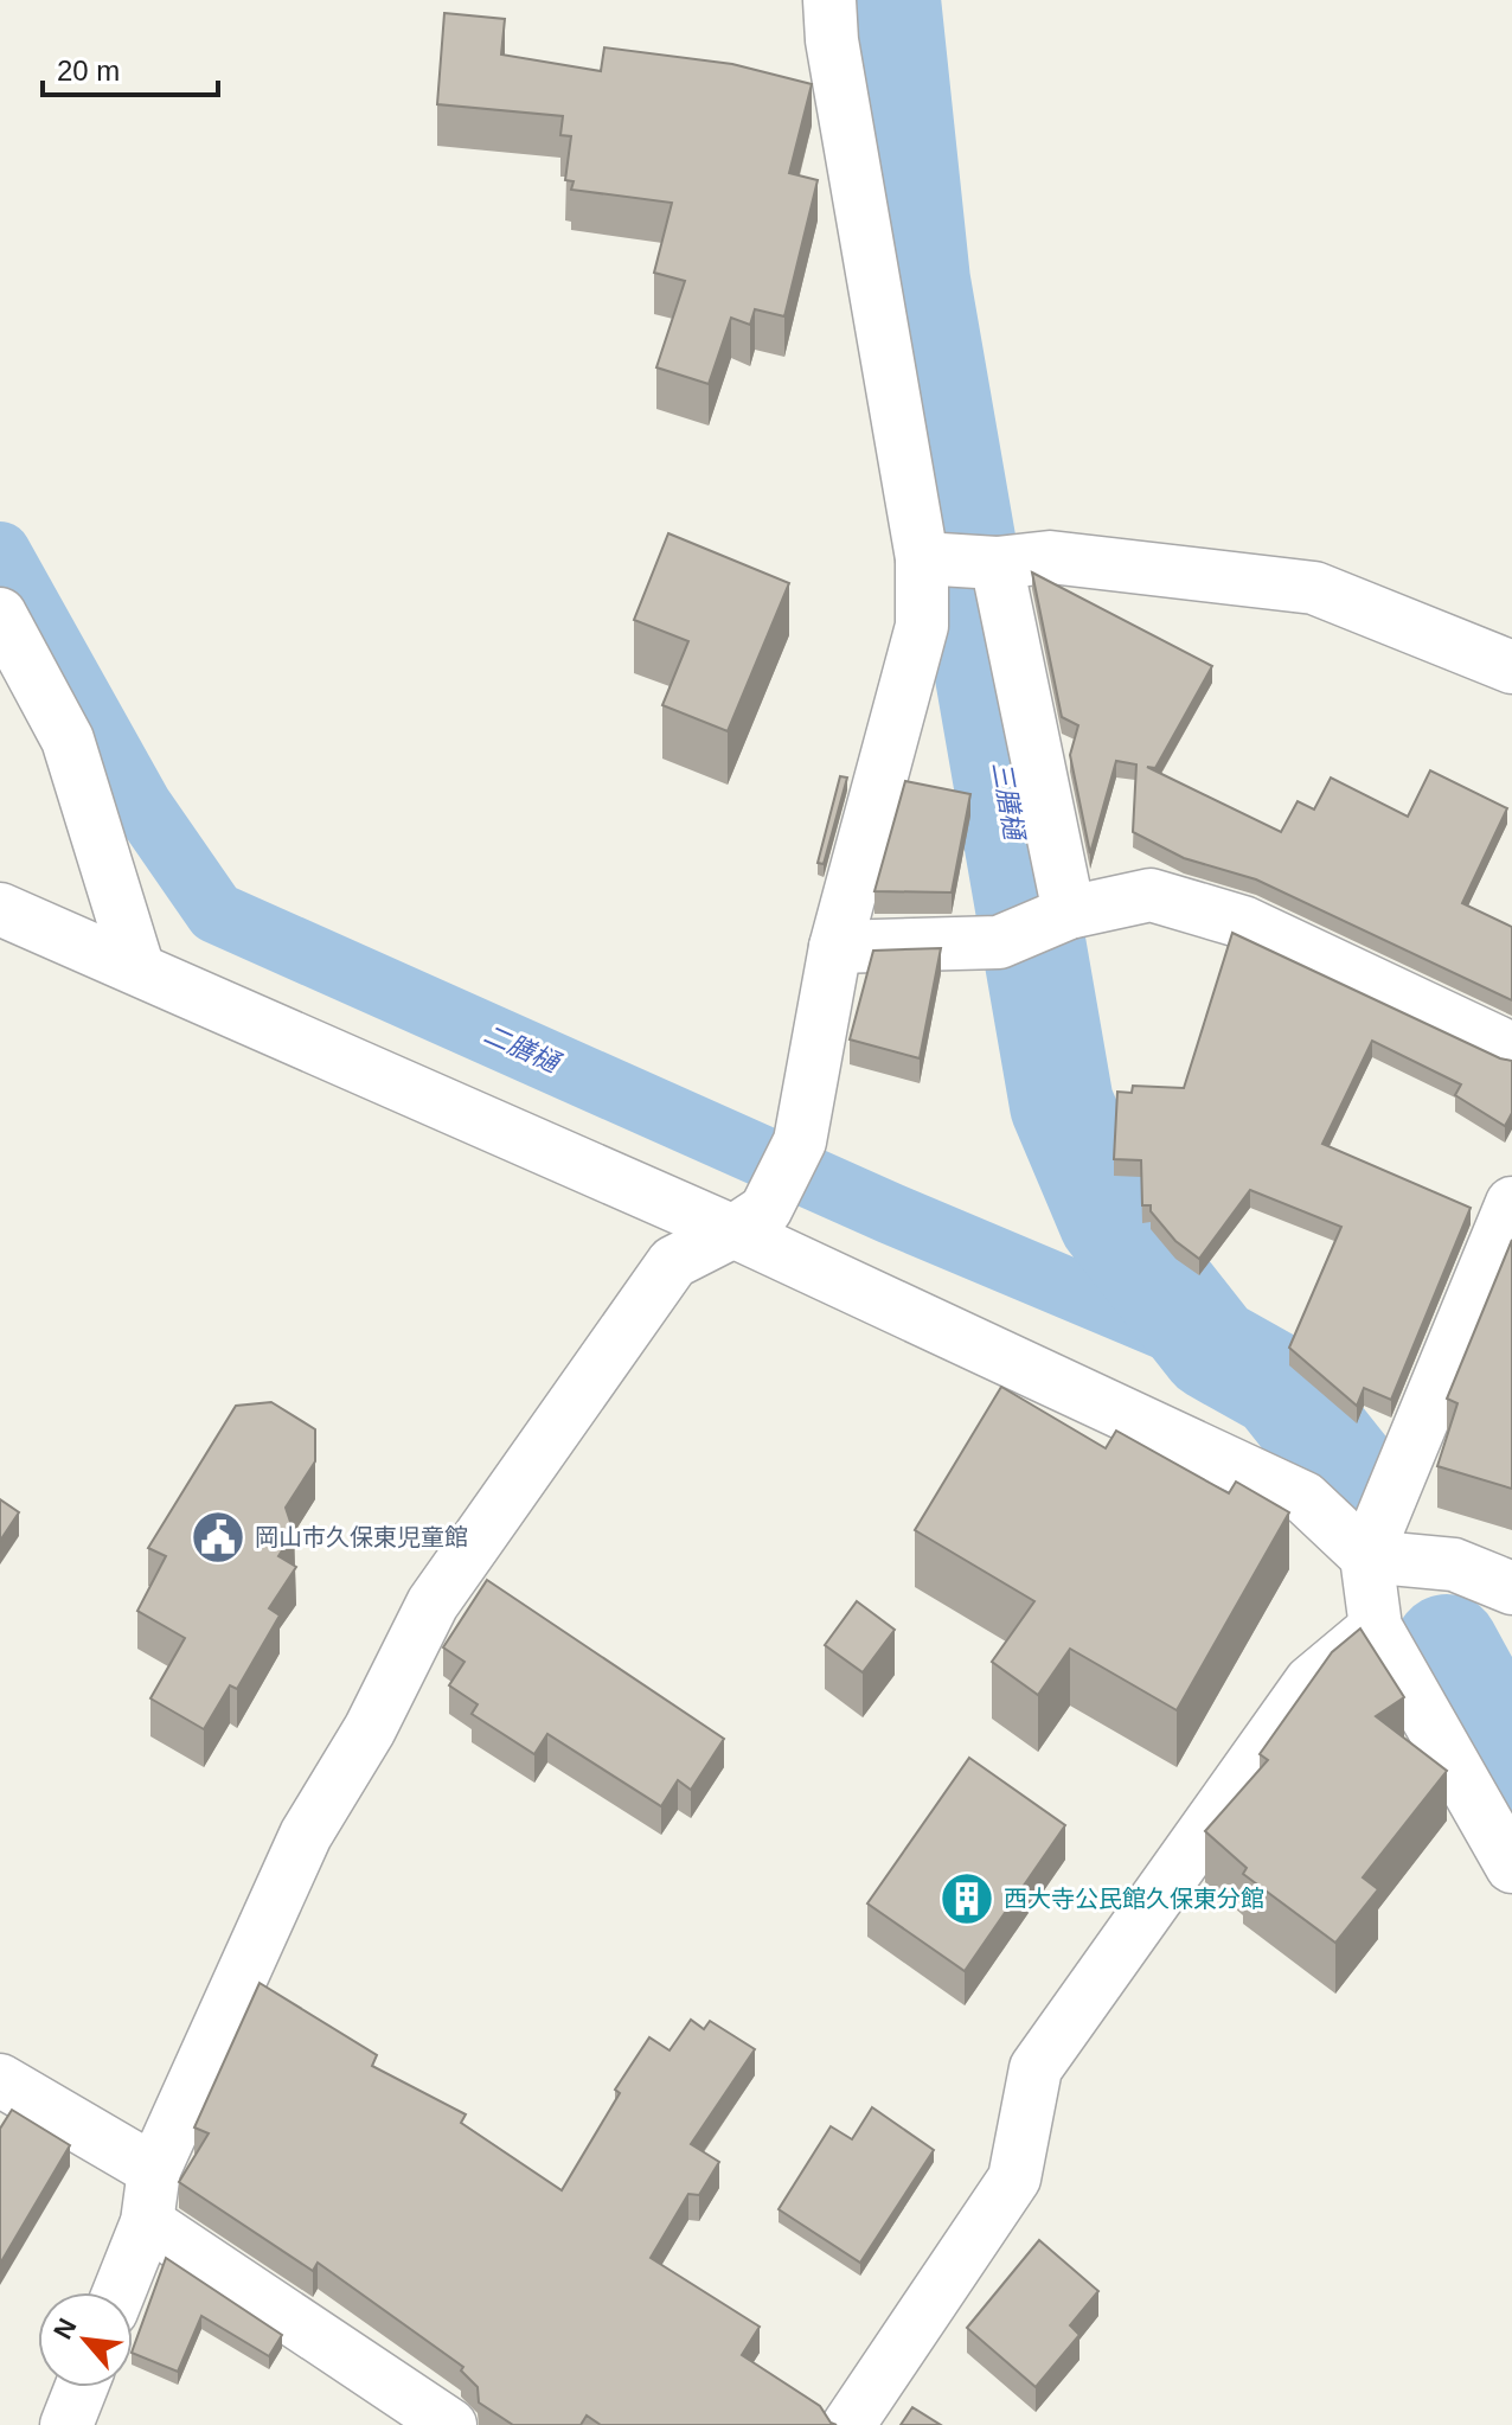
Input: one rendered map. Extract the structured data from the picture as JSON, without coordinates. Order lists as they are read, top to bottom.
{
  "water": ["三膳樋", "二膳樋"],
  "places": {
    "public building": ["岡山市久保東児童館"],
    "building": ["西大寺公民館久保東分館"]
  },
  "scale_bar": "20 m",
  "north": "top left"
}
